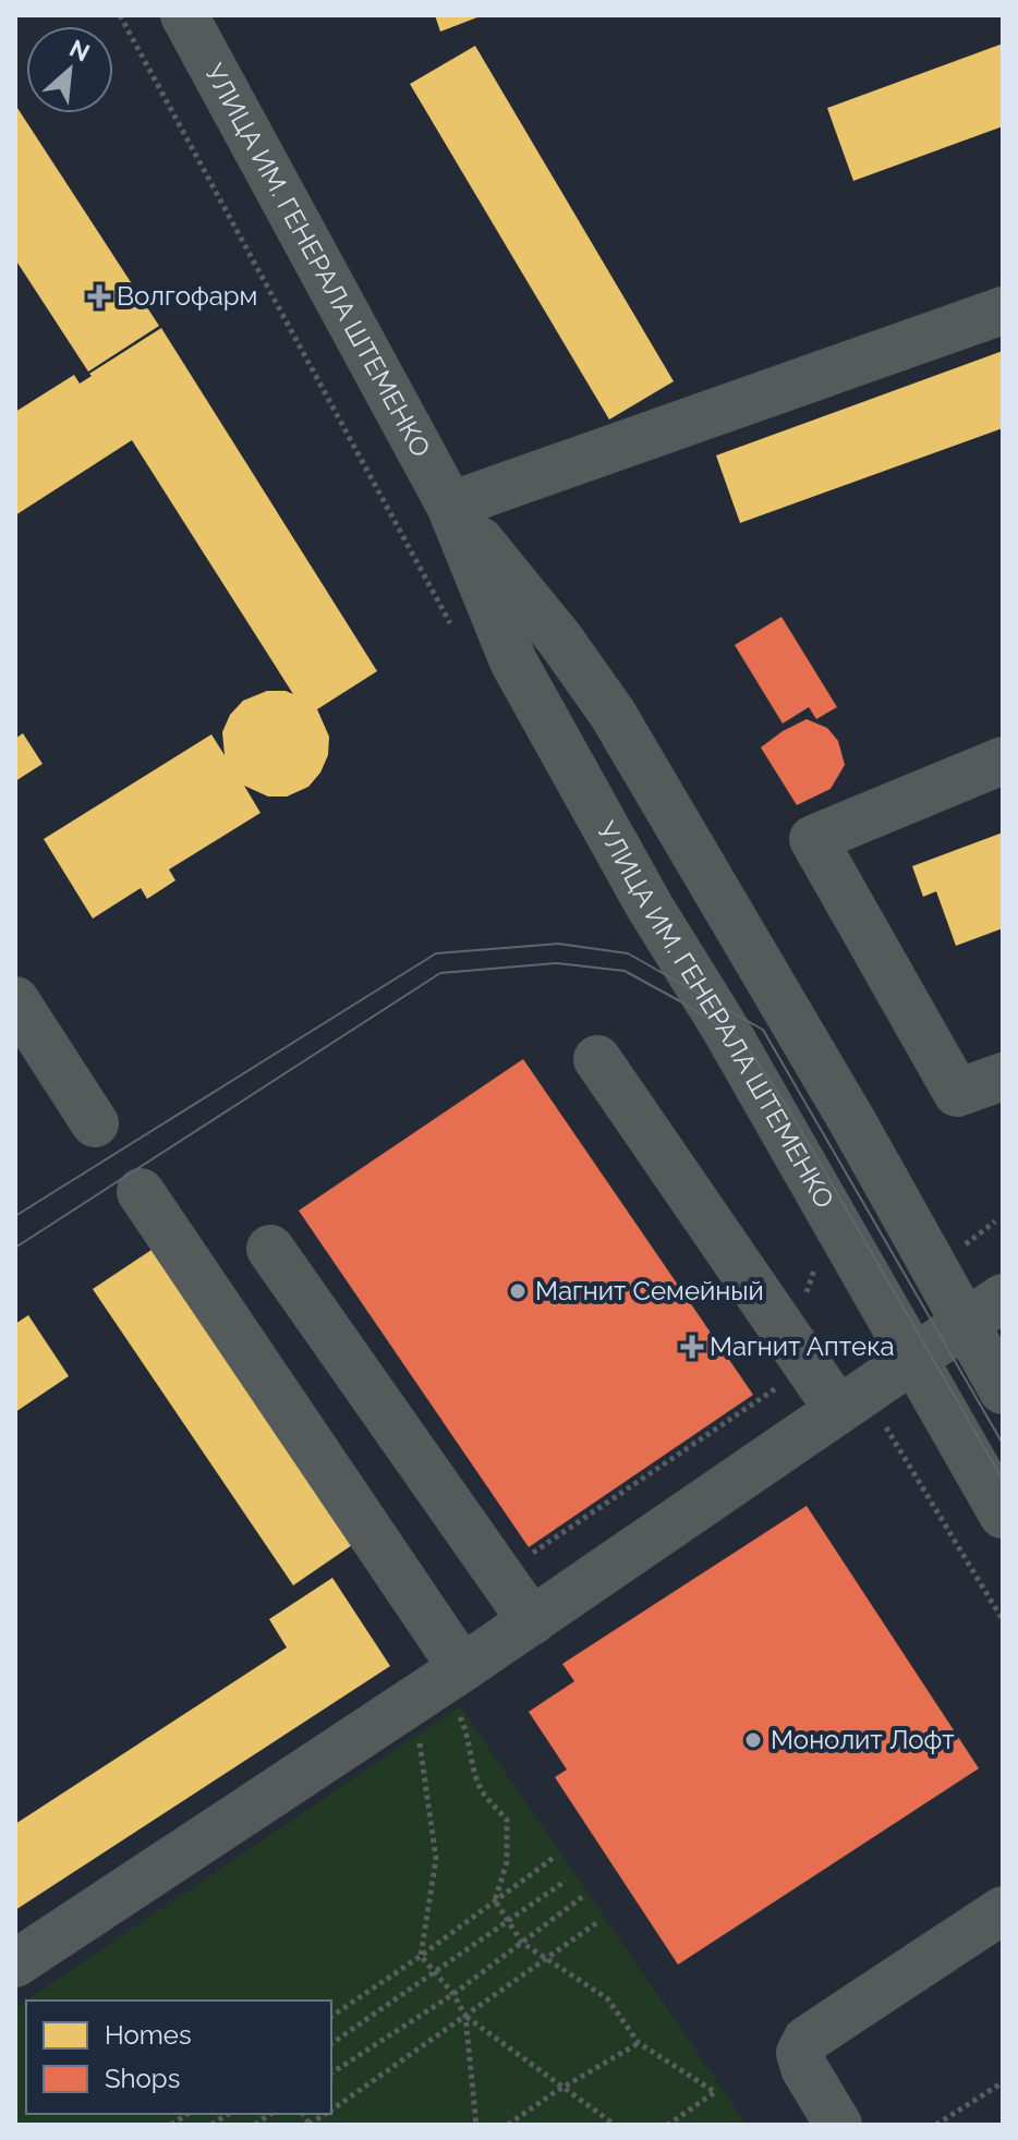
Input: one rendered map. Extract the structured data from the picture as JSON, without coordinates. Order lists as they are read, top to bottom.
{
  "streets": {
    "street": ["УЛИЦА ИМ. ГЕНЕРАЛА ШТЕМЕНКО"]
  },
  "places": {
    "health": ["Волгофарм", "Магнит Аптека"],
    "other": ["Магнит Семейный", "Монолит Лофт"]
  },
  "legend": ["Homes", "Shops"],
  "north": "top right"
}
